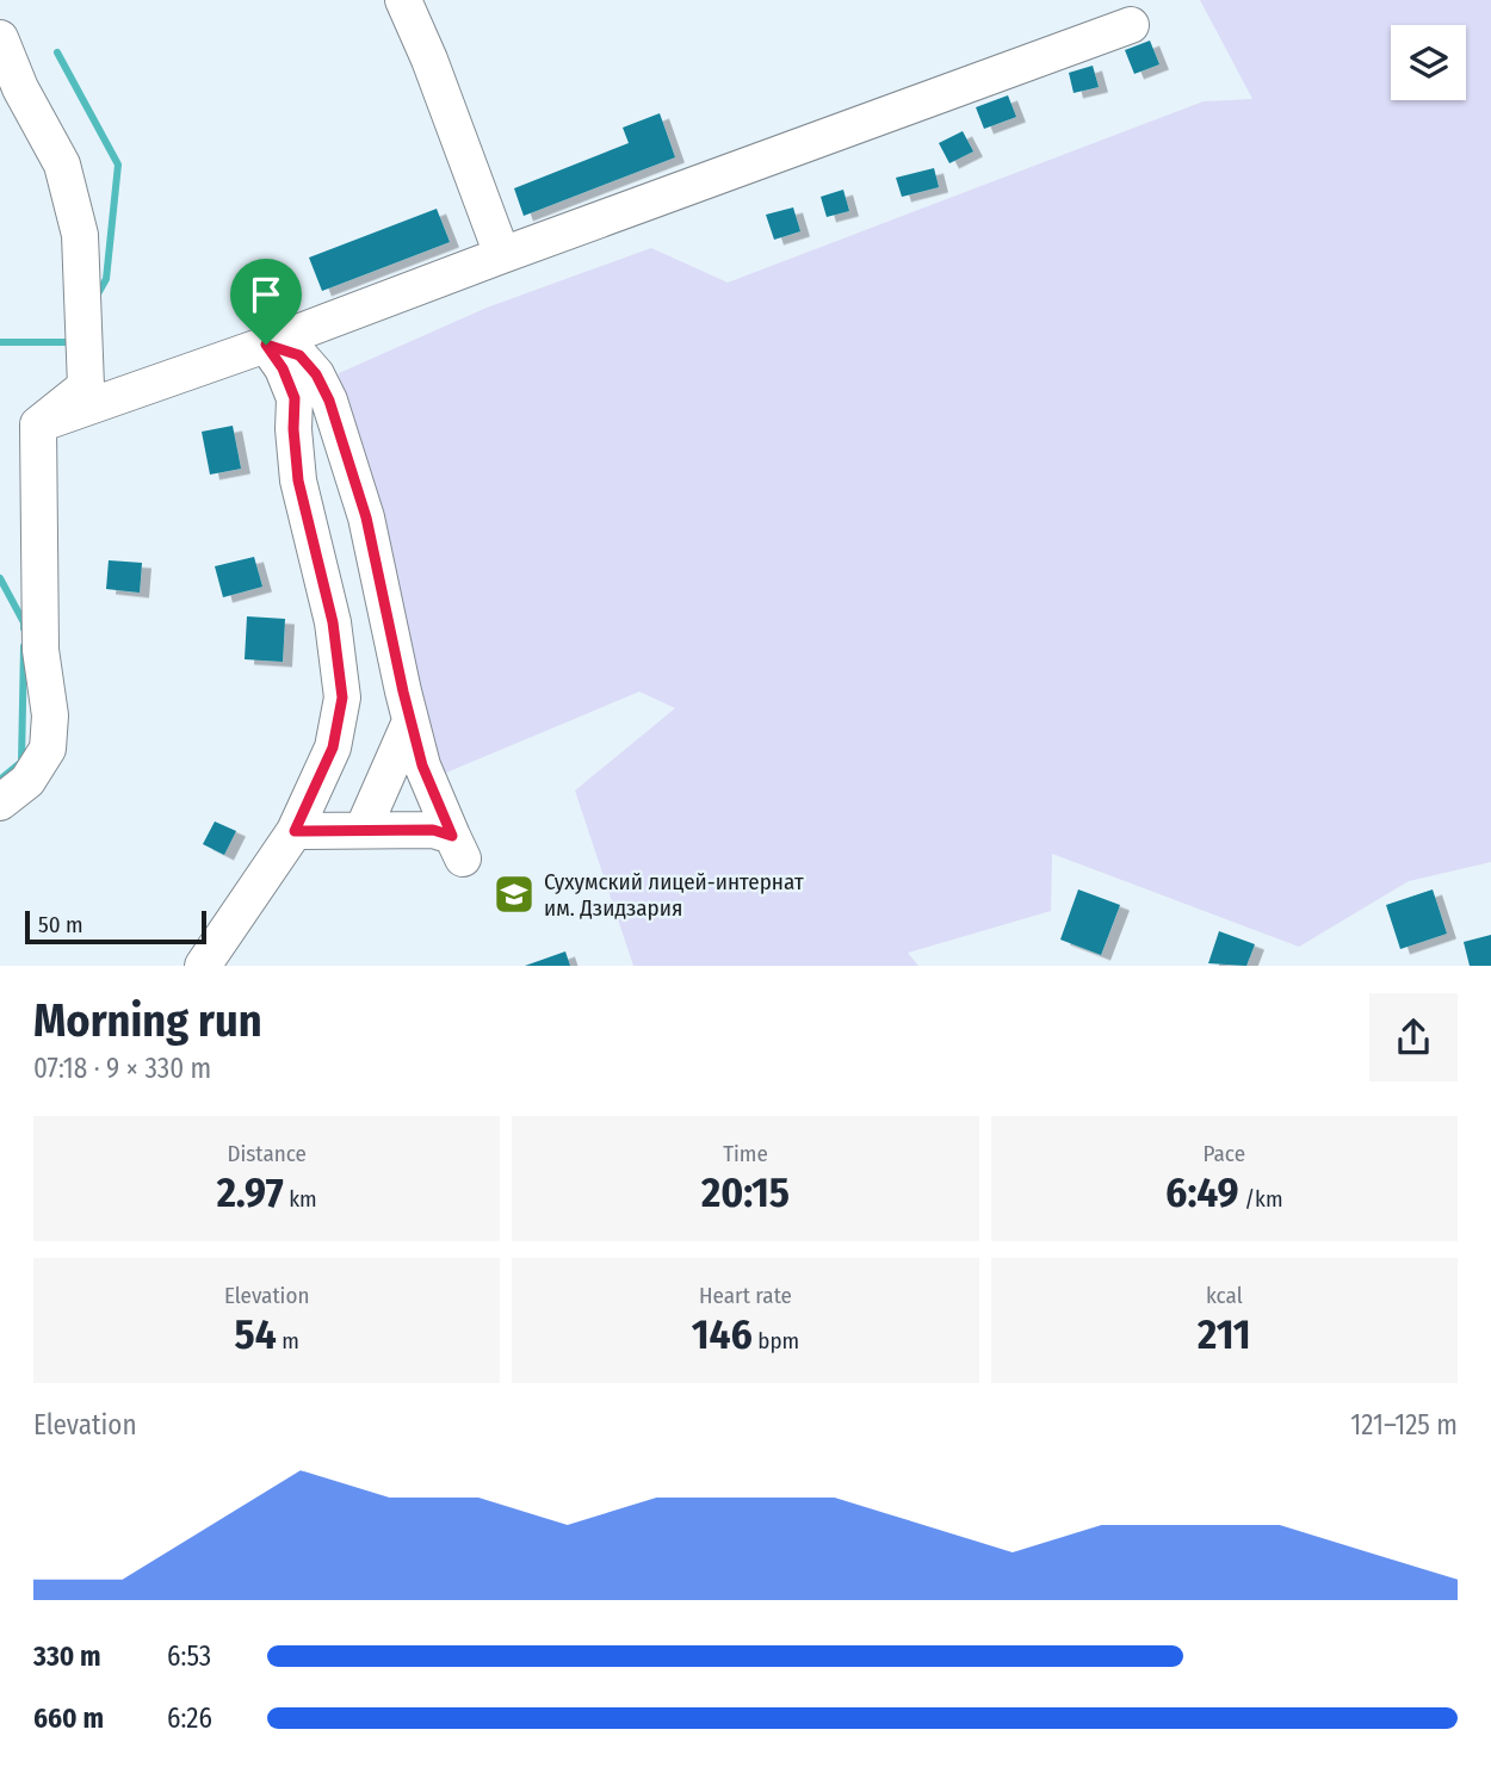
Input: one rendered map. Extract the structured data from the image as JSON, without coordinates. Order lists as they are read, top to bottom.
{
  "places": {
    "school or university": ["Сухумский лицей-интернат им. Дзидзария"]
  },
  "scale_bar": "50 m",
  "page": {
    "scale": "50 m",
    "heading": ["Morning run", "07:18 · 9 × 330 m"],
    "stats": [
      ["Distance", "2.97 km"],
      ["Time", "20:15"],
      ["Pace", "6:49 /km"],
      ["Elevation", "54 m"],
      ["Heart rate", "146 bpm"],
      ["kcal", "211"]
    ],
    "chart": ["Elevation", "121–125 m"],
    "list": [
      {
        "name": "330 m",
        "note": "6:53"
      },
      {
        "name": "660 m",
        "note": "6:26"
      }
    ]
  }
}
